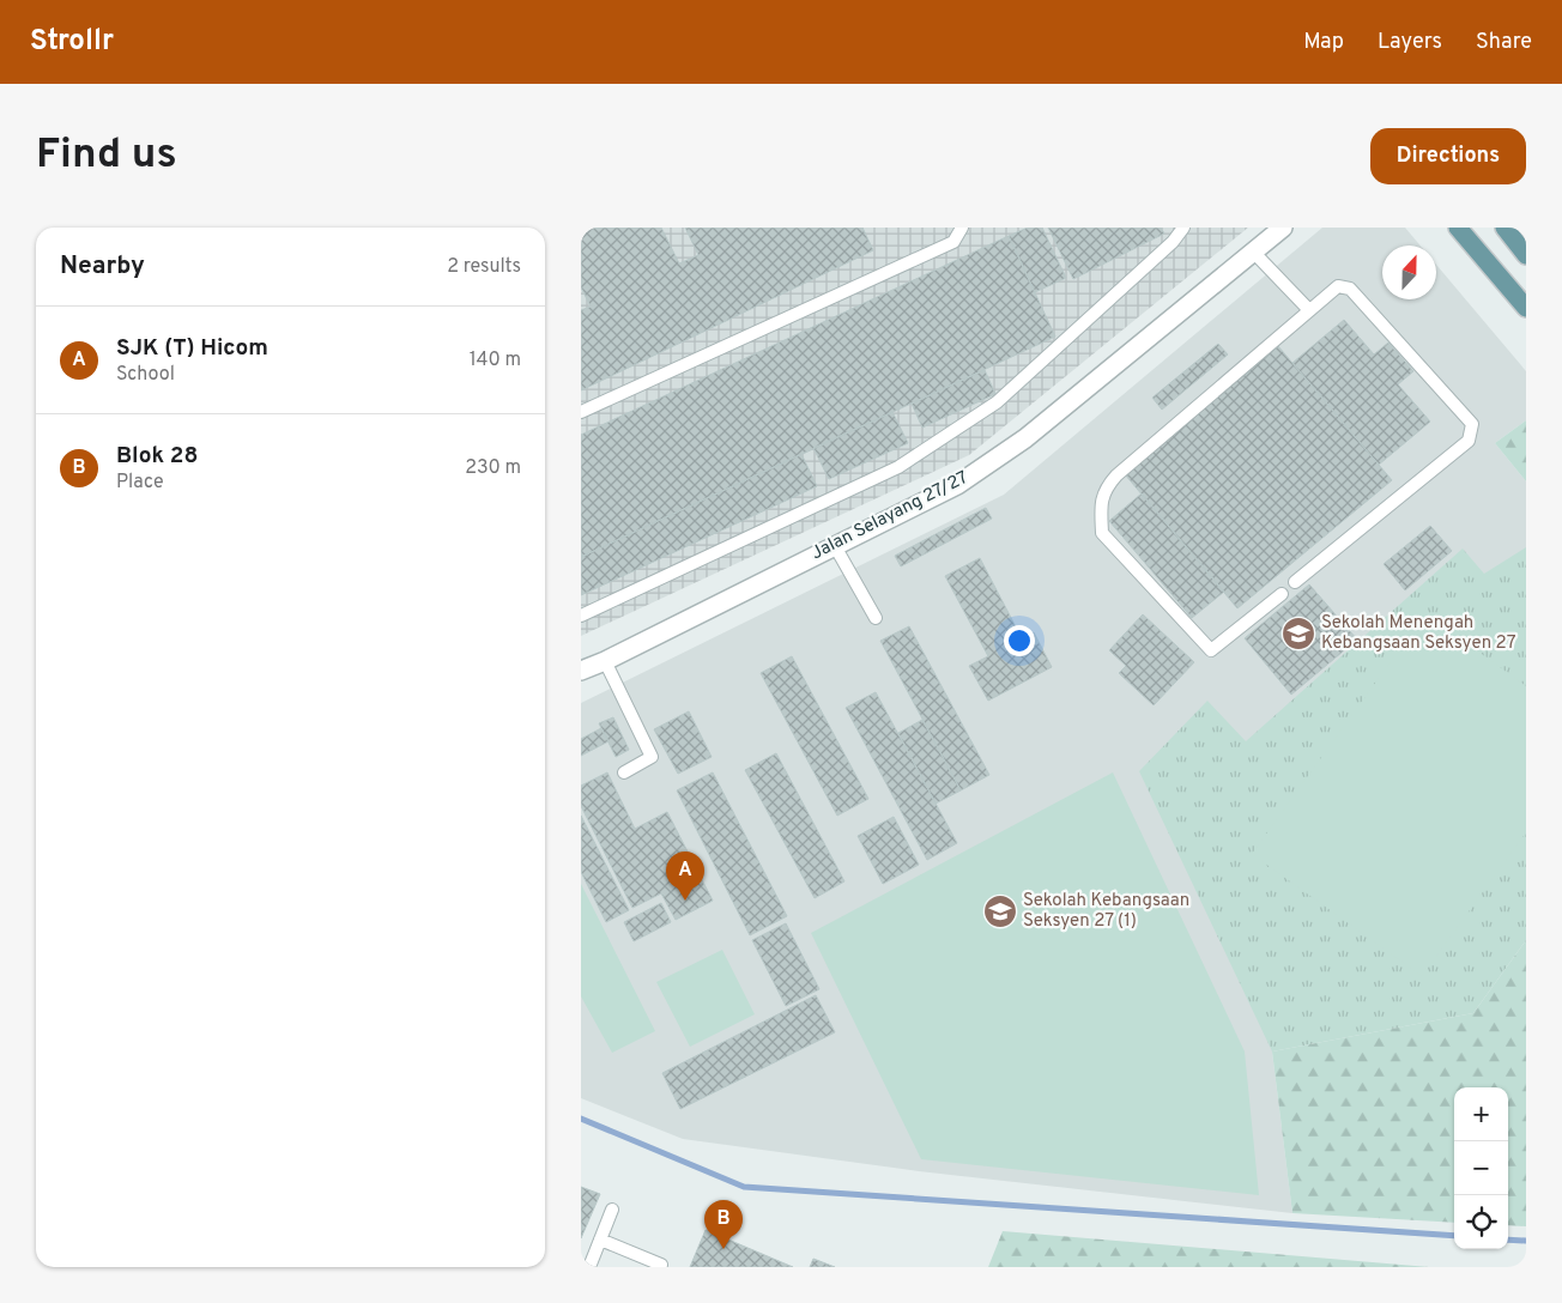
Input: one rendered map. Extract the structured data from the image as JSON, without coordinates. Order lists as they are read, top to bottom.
{
  "streets": {
    "street": ["Jalan Selayang 27/27"]
  },
  "places": {
    "school or university": ["Sekolah Menengah Kebangsaan Seksyen 27", "Sekolah Kebangsaan Seksyen 27 (1)"]
  },
  "north": "top",
  "page": {
    "header": "Strollr",
    "nav": ["Map", "Layers", "Share"],
    "buttons": "Directions",
    "title": "Find us",
    "heading": ["Nearby", "2 results"],
    "list": [
      {
        "mark": "A",
        "name": "SJK (T) Hicom",
        "note": "School",
        "value": "140 m"
      },
      {
        "mark": "B",
        "name": "Blok 28",
        "note": "Place",
        "value": "230 m"
      }
    ],
    "pins": ["A", "B"],
    "map_buttons": ["+", "−"]
  }
}
